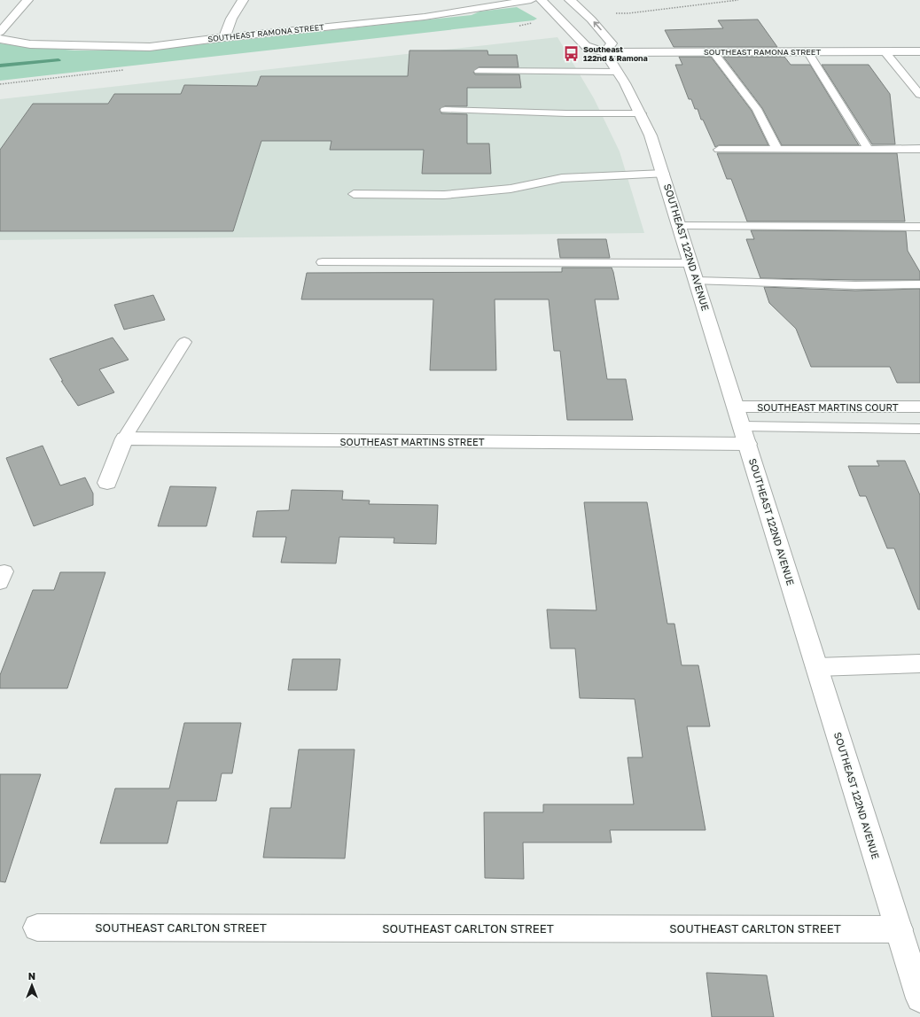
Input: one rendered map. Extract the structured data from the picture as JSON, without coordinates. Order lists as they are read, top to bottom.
{
  "streets": {
    "street": [
      "SOUTHEAST RAMONA STREET",
      "SOUTHEAST 122ND AVENUE",
      "SOUTHEAST MARTINS COURT",
      "SOUTHEAST MARTINS STREET",
      "SOUTHEAST CARLTON STREET"
    ]
  },
  "crossings": [
    ["SOUTHEAST RAMONA STREET", "SOUTHEAST 122ND AVENUE"],
    ["SOUTHEAST 122ND AVENUE", "SOUTHEAST MARTINS COURT"],
    ["SOUTHEAST 122ND AVENUE", "SOUTHEAST MARTINS STREET"],
    ["SOUTHEAST 122ND AVENUE", "SOUTHEAST CARLTON STREET"]
  ],
  "places": {
    "bus stop": ["Southeast 122nd & Ramona"]
  },
  "north": "top"
}
